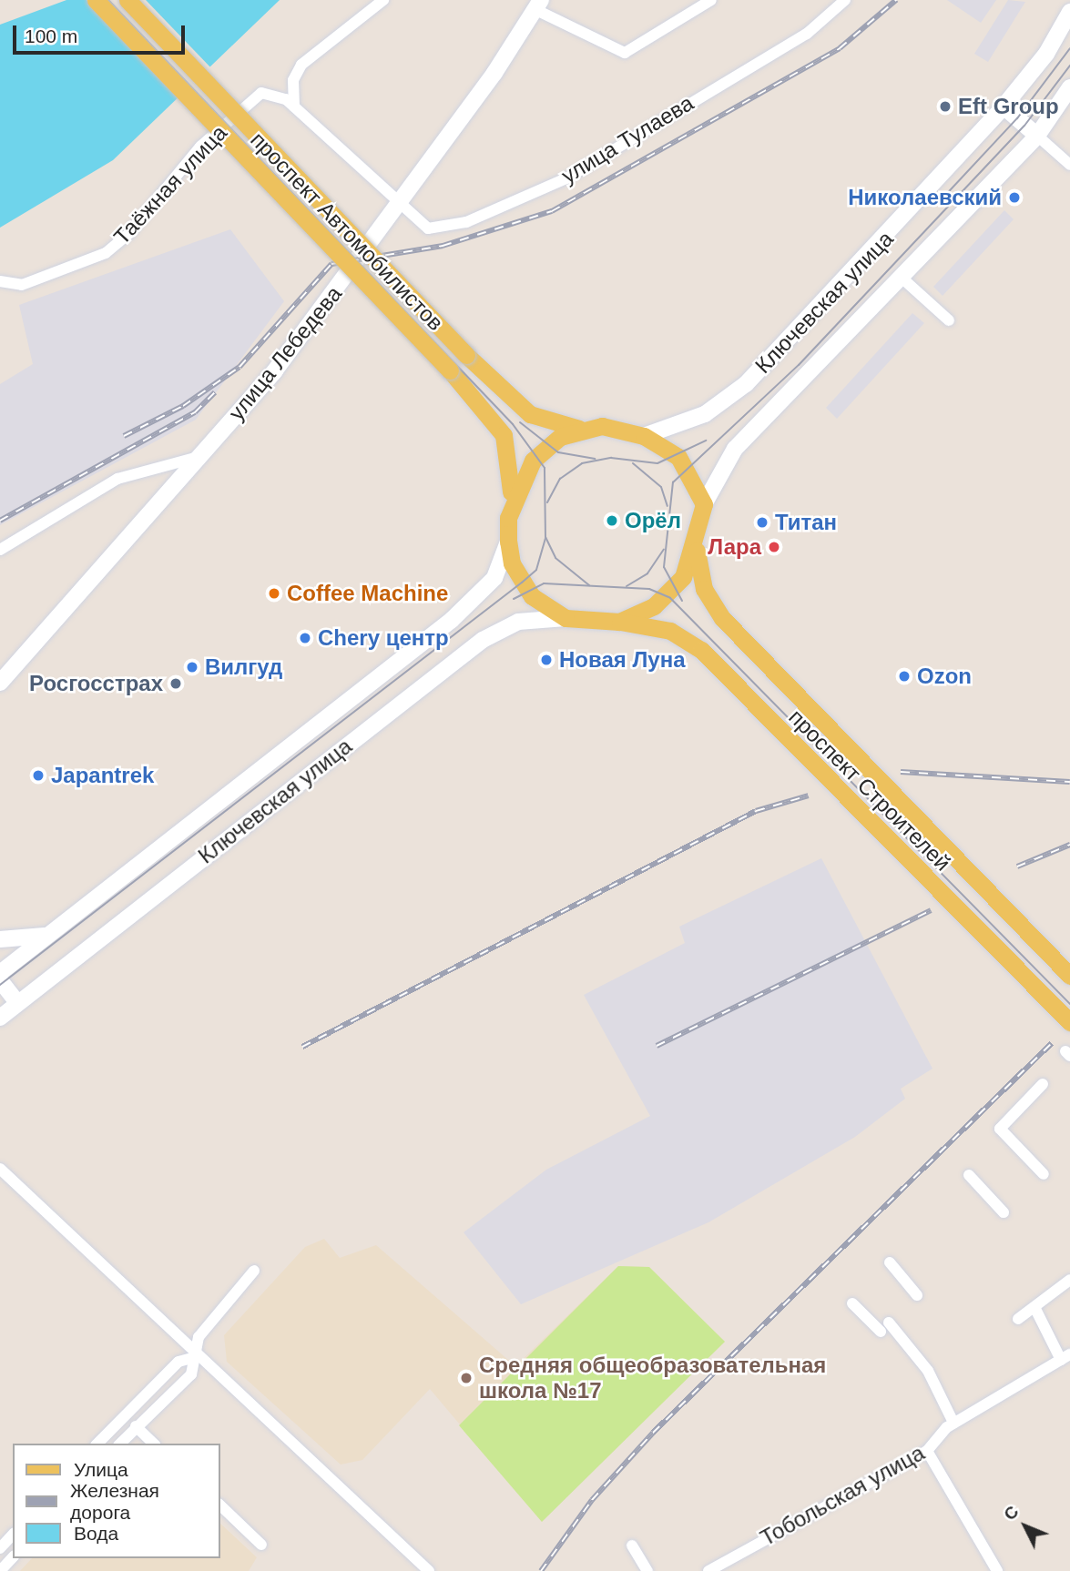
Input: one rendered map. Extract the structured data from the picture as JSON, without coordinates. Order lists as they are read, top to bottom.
{
  "streets": {
    "main road": [
      "проспект Автомобилистов",
      "Ключевская улица",
      "улица Лебедева",
      "проспект Строителей"
    ],
    "street": ["улица Тулаева", "Таёжная улица", "Тобольская улица"]
  },
  "crossings": [
    ["улица Тулаева", "Таёжная улица"],
    ["улица Тулаева", "улица Лебедева"],
    ["проспект Автомобилистов", "Ключевская улица"],
    ["проспект Автомобилистов", "проспект Строителей"],
    ["Ключевская улица", "проспект Строителей"]
  ],
  "places": [
    "Eft Group",
    "Николаевский",
    "Орёл",
    "Титан",
    "Лара",
    "Coffee Machine",
    "Chery центр",
    "Новая Луна",
    "Вилгуд",
    "Ozon",
    "Росгосстрах",
    "Japantrek",
    "Средняя общеобразовательная школа №17"
  ],
  "legend": ["Улица", "Железная дорога", "Вода"],
  "scale_bar": "100 m",
  "north": "top left"
}
